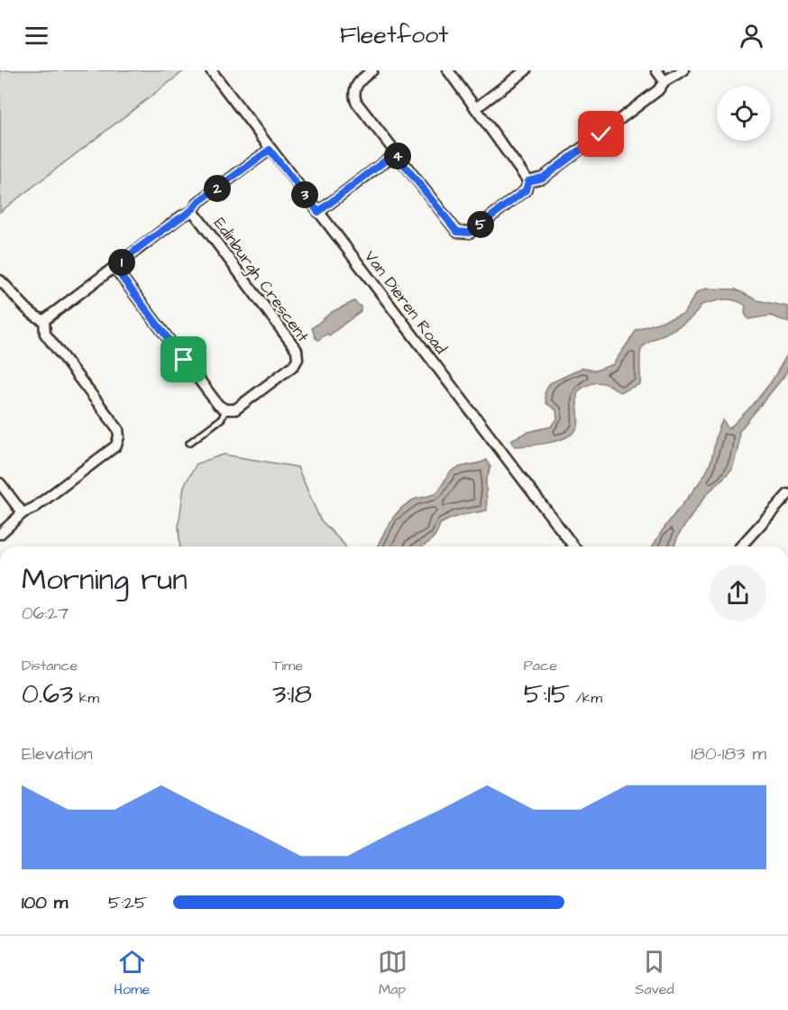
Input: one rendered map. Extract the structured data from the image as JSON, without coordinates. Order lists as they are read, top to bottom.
{
  "streets": {
    "street": ["Edinburgh Crescent", "Van Dieren Road"]
  },
  "page": {
    "header": "Fleetfoot",
    "pins": [
      "4",
      "2",
      "3",
      "5",
      "1"
    ],
    "heading": ["Morning run", "06:27"],
    "stats": [
      ["Distance", "0.63 km"],
      ["Time", "3:18"],
      ["Pace", "5:15 /km"]
    ],
    "chart": ["Elevation", "180–183 m"],
    "list": [
      {
        "name": "100 m",
        "note": "5:25"
      }
    ],
    "tabs": ["Home", "Map", "Saved"]
  }
}
